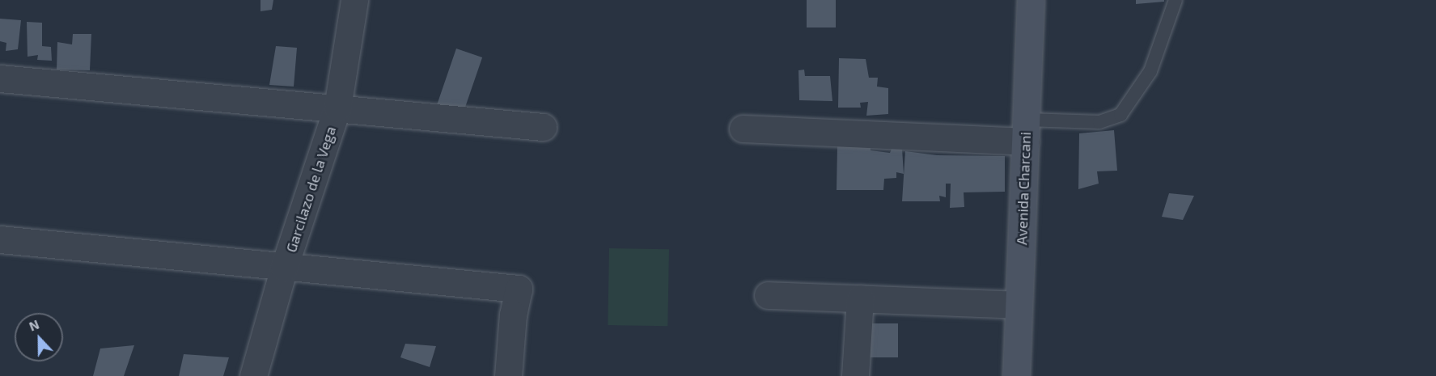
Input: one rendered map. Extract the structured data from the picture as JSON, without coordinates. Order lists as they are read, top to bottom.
{
  "streets": {
    "main road": ["Avenida Charcani"],
    "street": ["Garcilazo de la Vega"]
  },
  "north": "top"
}
